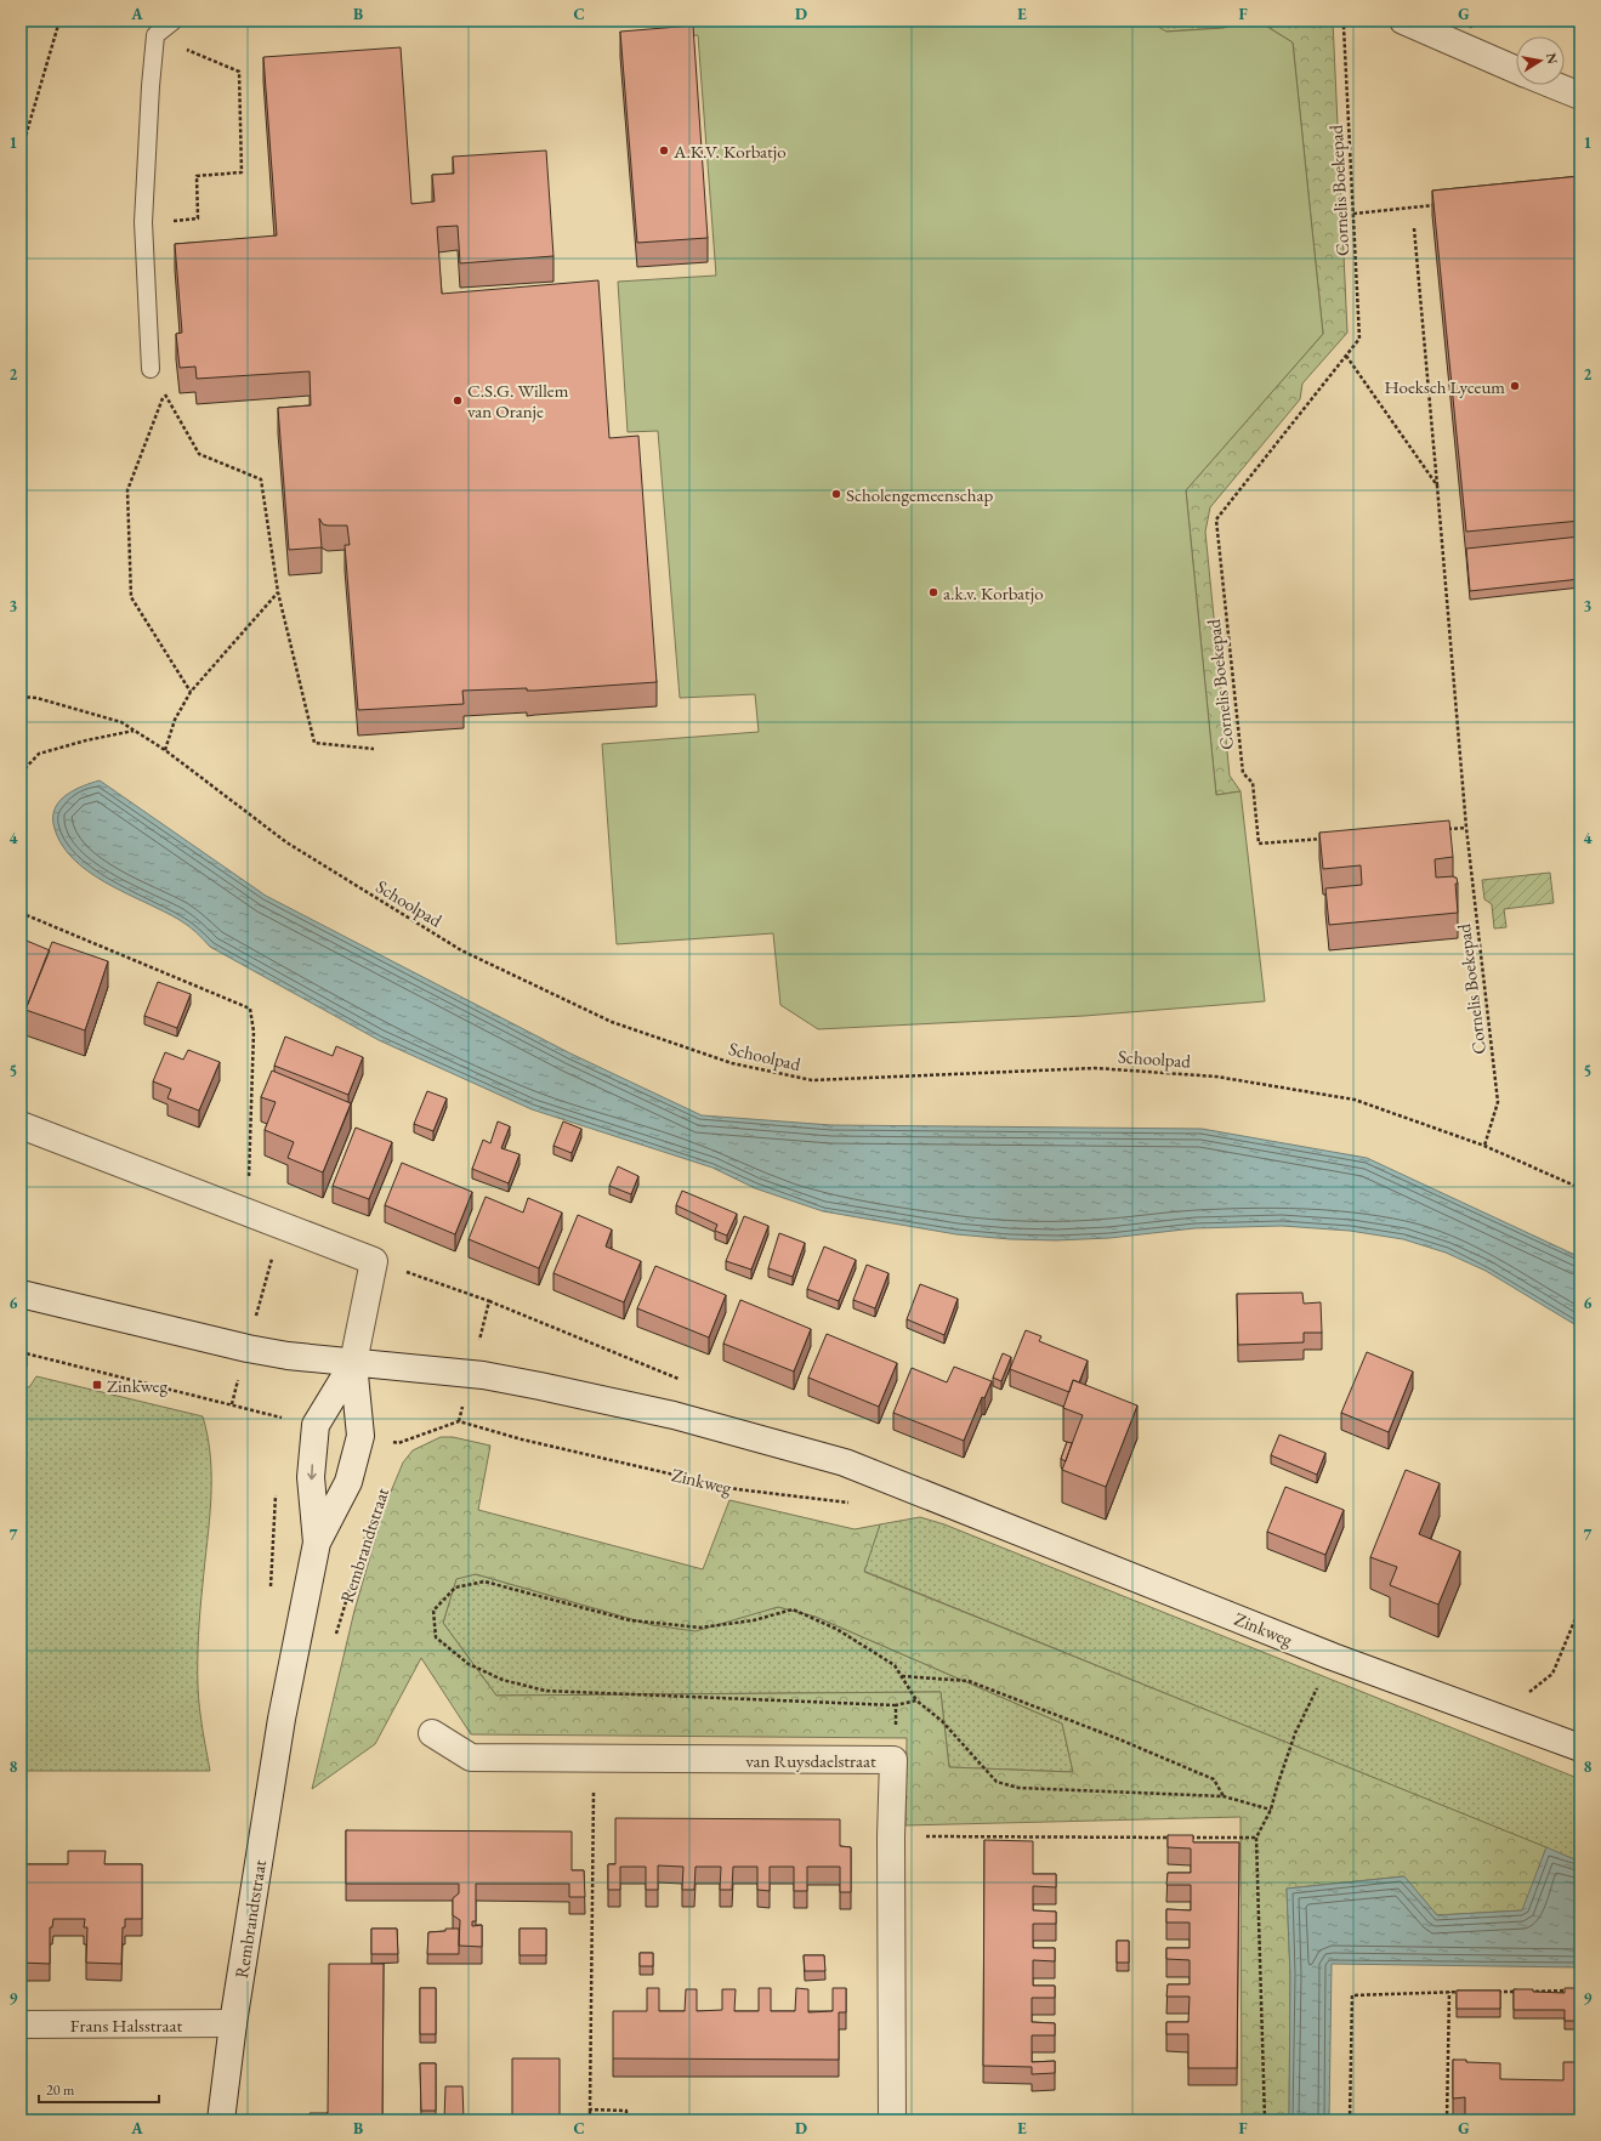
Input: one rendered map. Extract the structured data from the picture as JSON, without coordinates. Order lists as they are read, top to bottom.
{
  "streets": {
    "street": [
      "Zinkweg",
      "Rembrandtstraat",
      "van Ruysdaelstraat",
      "Frans Halsstraat"
    ],
    "path": ["Cornelis Boekepad", "Schoolpad"]
  },
  "crossings": [
    ["Cornelis Boekepad", "Schoolpad"],
    ["Zinkweg", "Rembrandtstraat"],
    ["Rembrandtstraat", "Frans Halsstraat"]
  ],
  "places": {
    "other": [
      "A.K.V. Korbatjo",
      "Hoeksch Lyceum",
      "C.S.G. Willem van Oranje",
      "Scholengemeenschap",
      "a.k.v. Korbatjo"
    ],
    "transit": ["Zinkweg"]
  },
  "scale_bar": "20 m",
  "north": "right",
  "grid": {
    "columns": [
      "A",
      "B",
      "C",
      "D",
      "E",
      "F",
      "G"
    ],
    "rows": [
      "1",
      "2",
      "3",
      "4",
      "5",
      "6",
      "7",
      "8",
      "9"
    ]
  }
}
